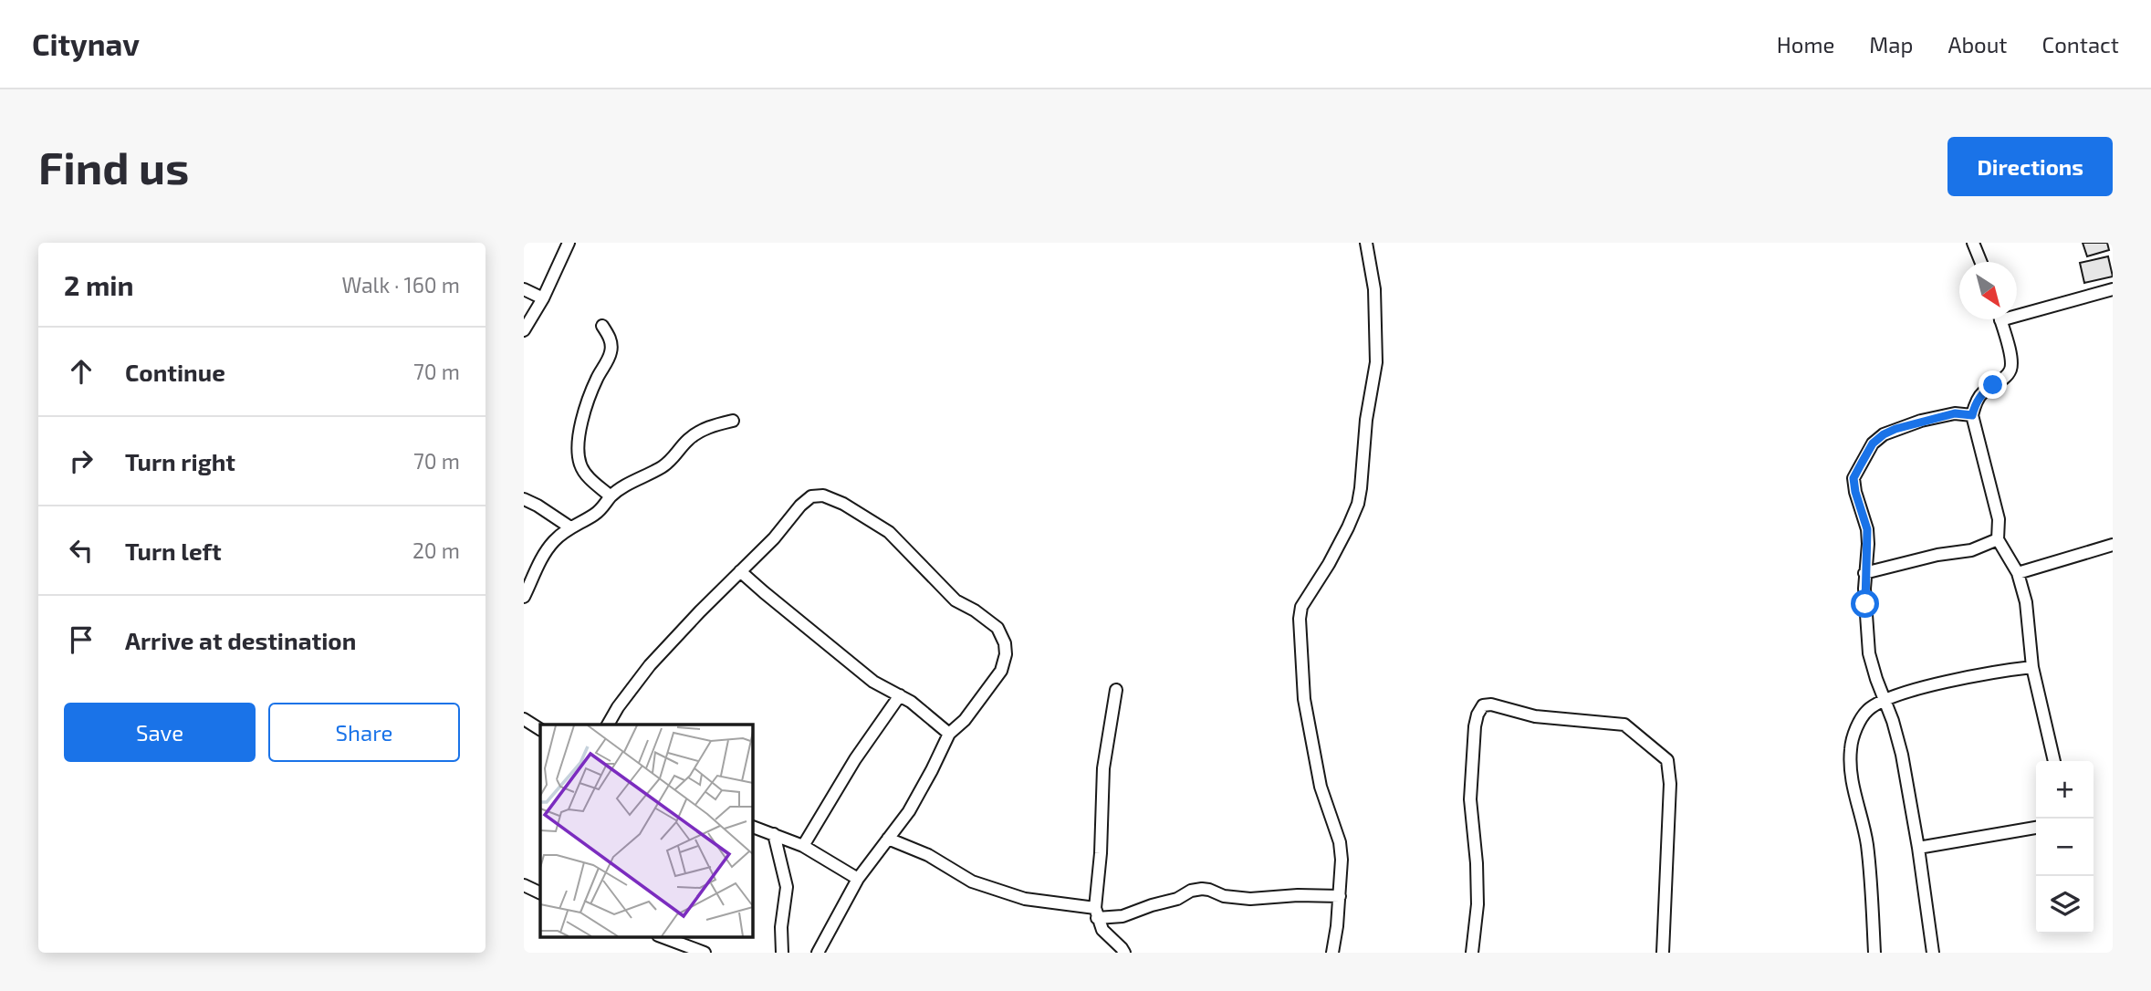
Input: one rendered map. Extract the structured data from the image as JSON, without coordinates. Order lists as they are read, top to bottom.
{
  "north": "bottom right",
  "page": {
    "header": "Citynav",
    "nav": [
      "Home",
      "Map",
      "About",
      "Contact"
    ],
    "buttons": [
      "Directions",
      ["Save", "Share"]
    ],
    "title": "Find us",
    "heading": ["2 min", "Walk · 160 m"],
    "list": [
      ["Continue", "70 m"],
      ["Turn right", "70 m"],
      ["Turn left", "20 m"],
      "Arrive at destination"
    ],
    "map_buttons": ["+", "−"]
  }
}
